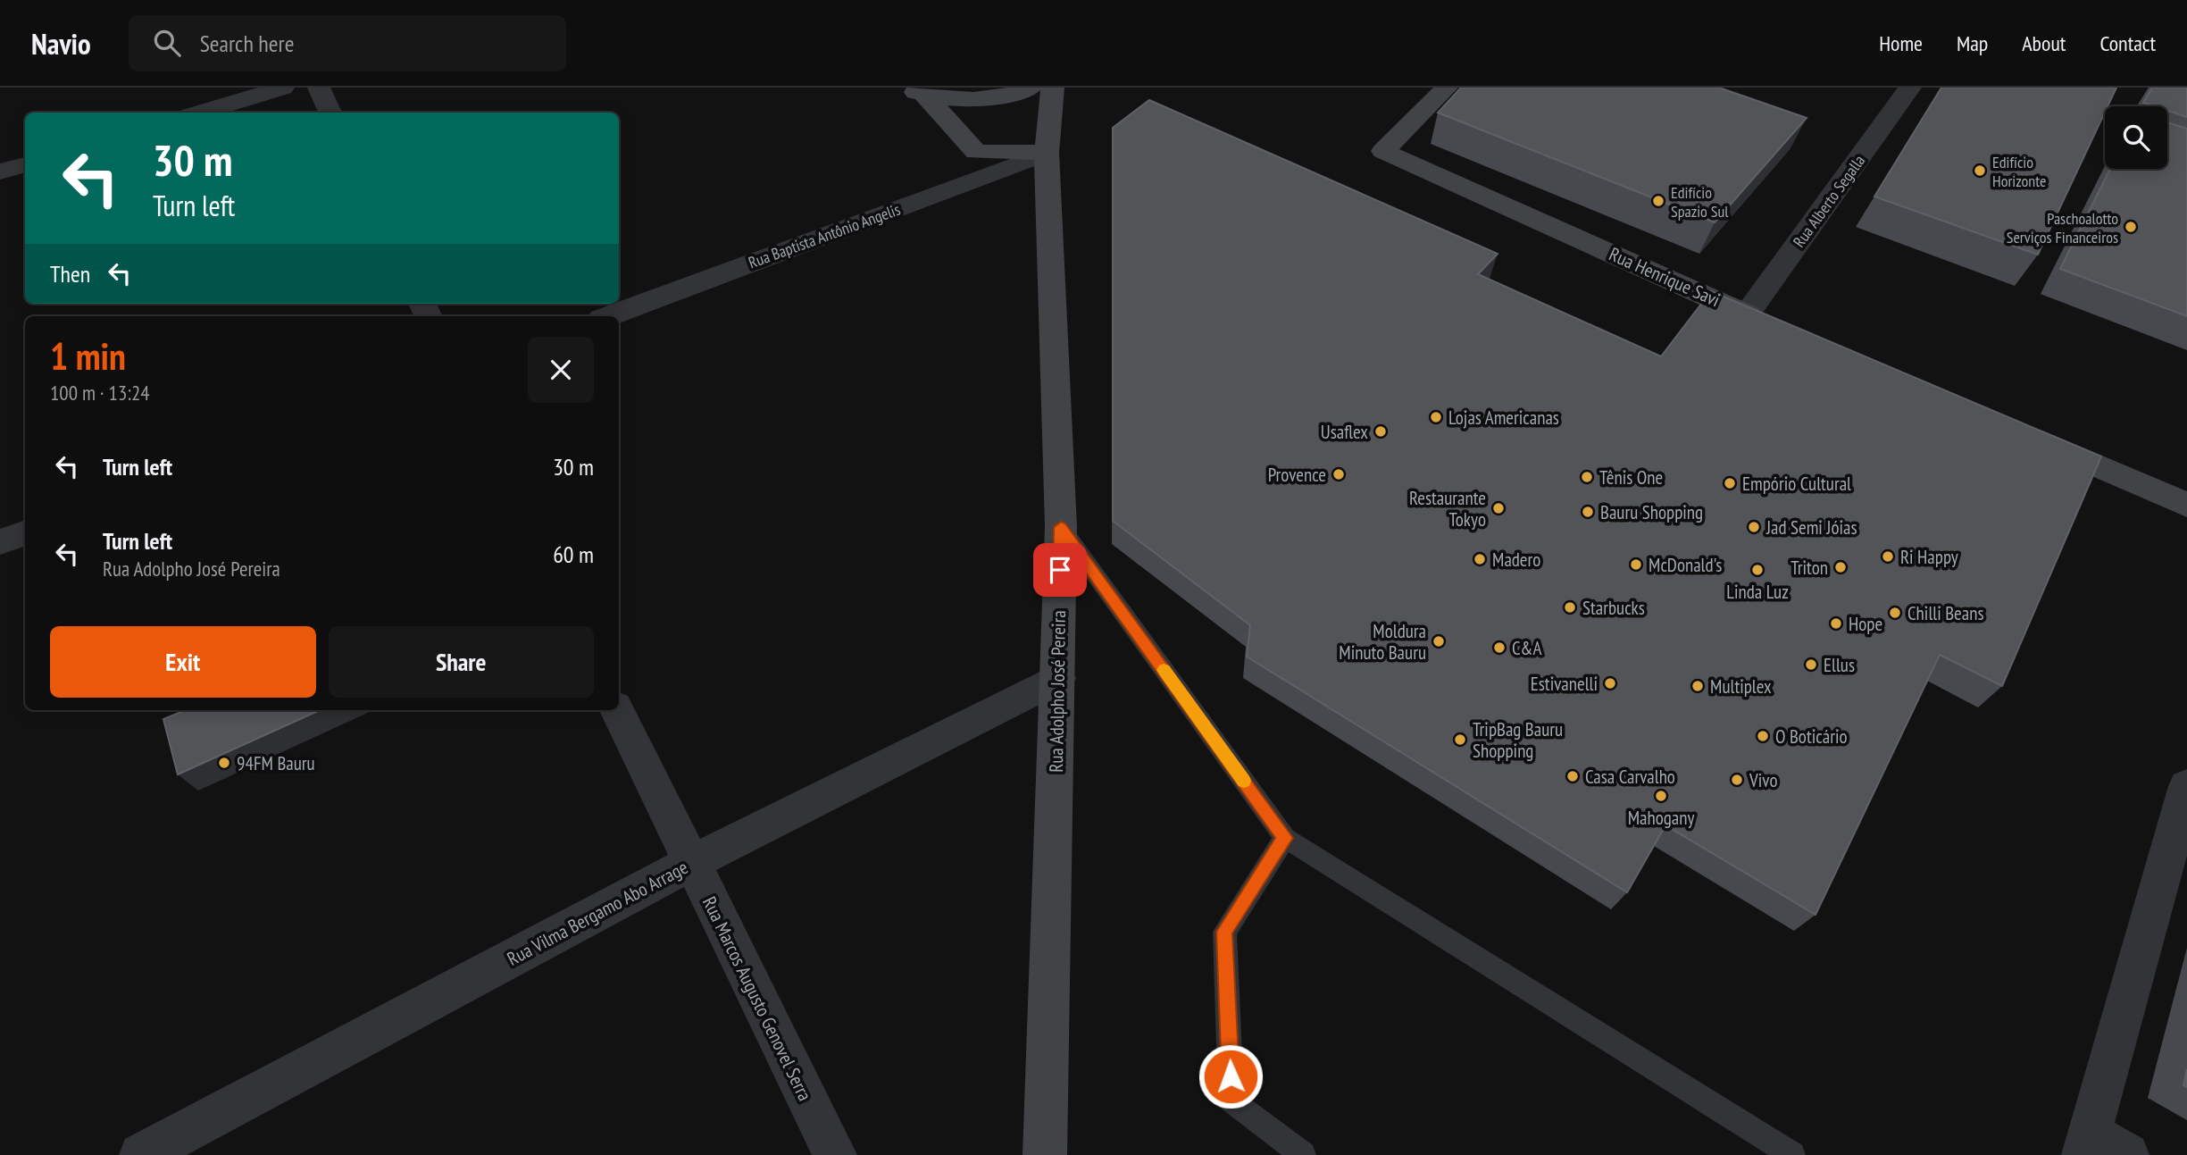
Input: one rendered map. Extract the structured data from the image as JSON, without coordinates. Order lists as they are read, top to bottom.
{
  "streets": {
    "street": [
      "Rua Alberto Segalla",
      "Rua Baptista Antônio Angelis",
      "Rua Henrique Savi",
      "Rua Adolpho José Pereira",
      "Rua Vilma Bergamo Abo Arrage",
      "Rua Marcos Augusto Genovel Serra"
    ]
  },
  "crossings": [
    ["Rua Alberto Segalla", "Rua Henrique Savi"],
    ["Rua Baptista Antônio Angelis", "Rua Adolpho José Pereira"],
    ["Rua Adolpho José Pereira", "Rua Vilma Bergamo Abo Arrage"],
    ["Rua Vilma Bergamo Abo Arrage", "Rua Marcos Augusto Genovel Serra"]
  ],
  "places": [
    "Edifício Horizonte",
    "Edifício Spazio Sul",
    "Paschoalotto Serviços Financeiros",
    "Lojas Americanas",
    "Usaflex",
    "Provence",
    "Tênis One",
    "Empório Cultural",
    "Restaurante Tokyo",
    "Bauru Shopping",
    "Jad Semi Jóias",
    "Ri Happy",
    "Madero",
    "McDonald's",
    "Triton",
    "Linda Luz",
    "Starbucks",
    "Chilli Beans",
    "Hope",
    "Moldura Minuto Bauru",
    "C&A",
    "Ellus",
    "Estivanelli",
    "Multiplex",
    "O Boticário",
    "TripBag Bauru Shopping",
    "94FM Bauru",
    "Casa Carvalho",
    "Vivo",
    "Mahogany"
  ],
  "page": {
    "header": "Navio",
    "search": "Search here",
    "nav": [
      "Home",
      "Map",
      "About",
      "Contact"
    ],
    "turn": ["30 m", "Turn left"],
    "then": "Then",
    "heading": ["1 min", "100 m · 13:24"],
    "list": [
      {
        "name": "Turn left",
        "value": "30 m"
      },
      {
        "name": "Turn left",
        "note": "Rua Adolpho José Pereira",
        "value": "60 m"
      }
    ],
    "buttons": ["Exit", "Share"]
  }
}
